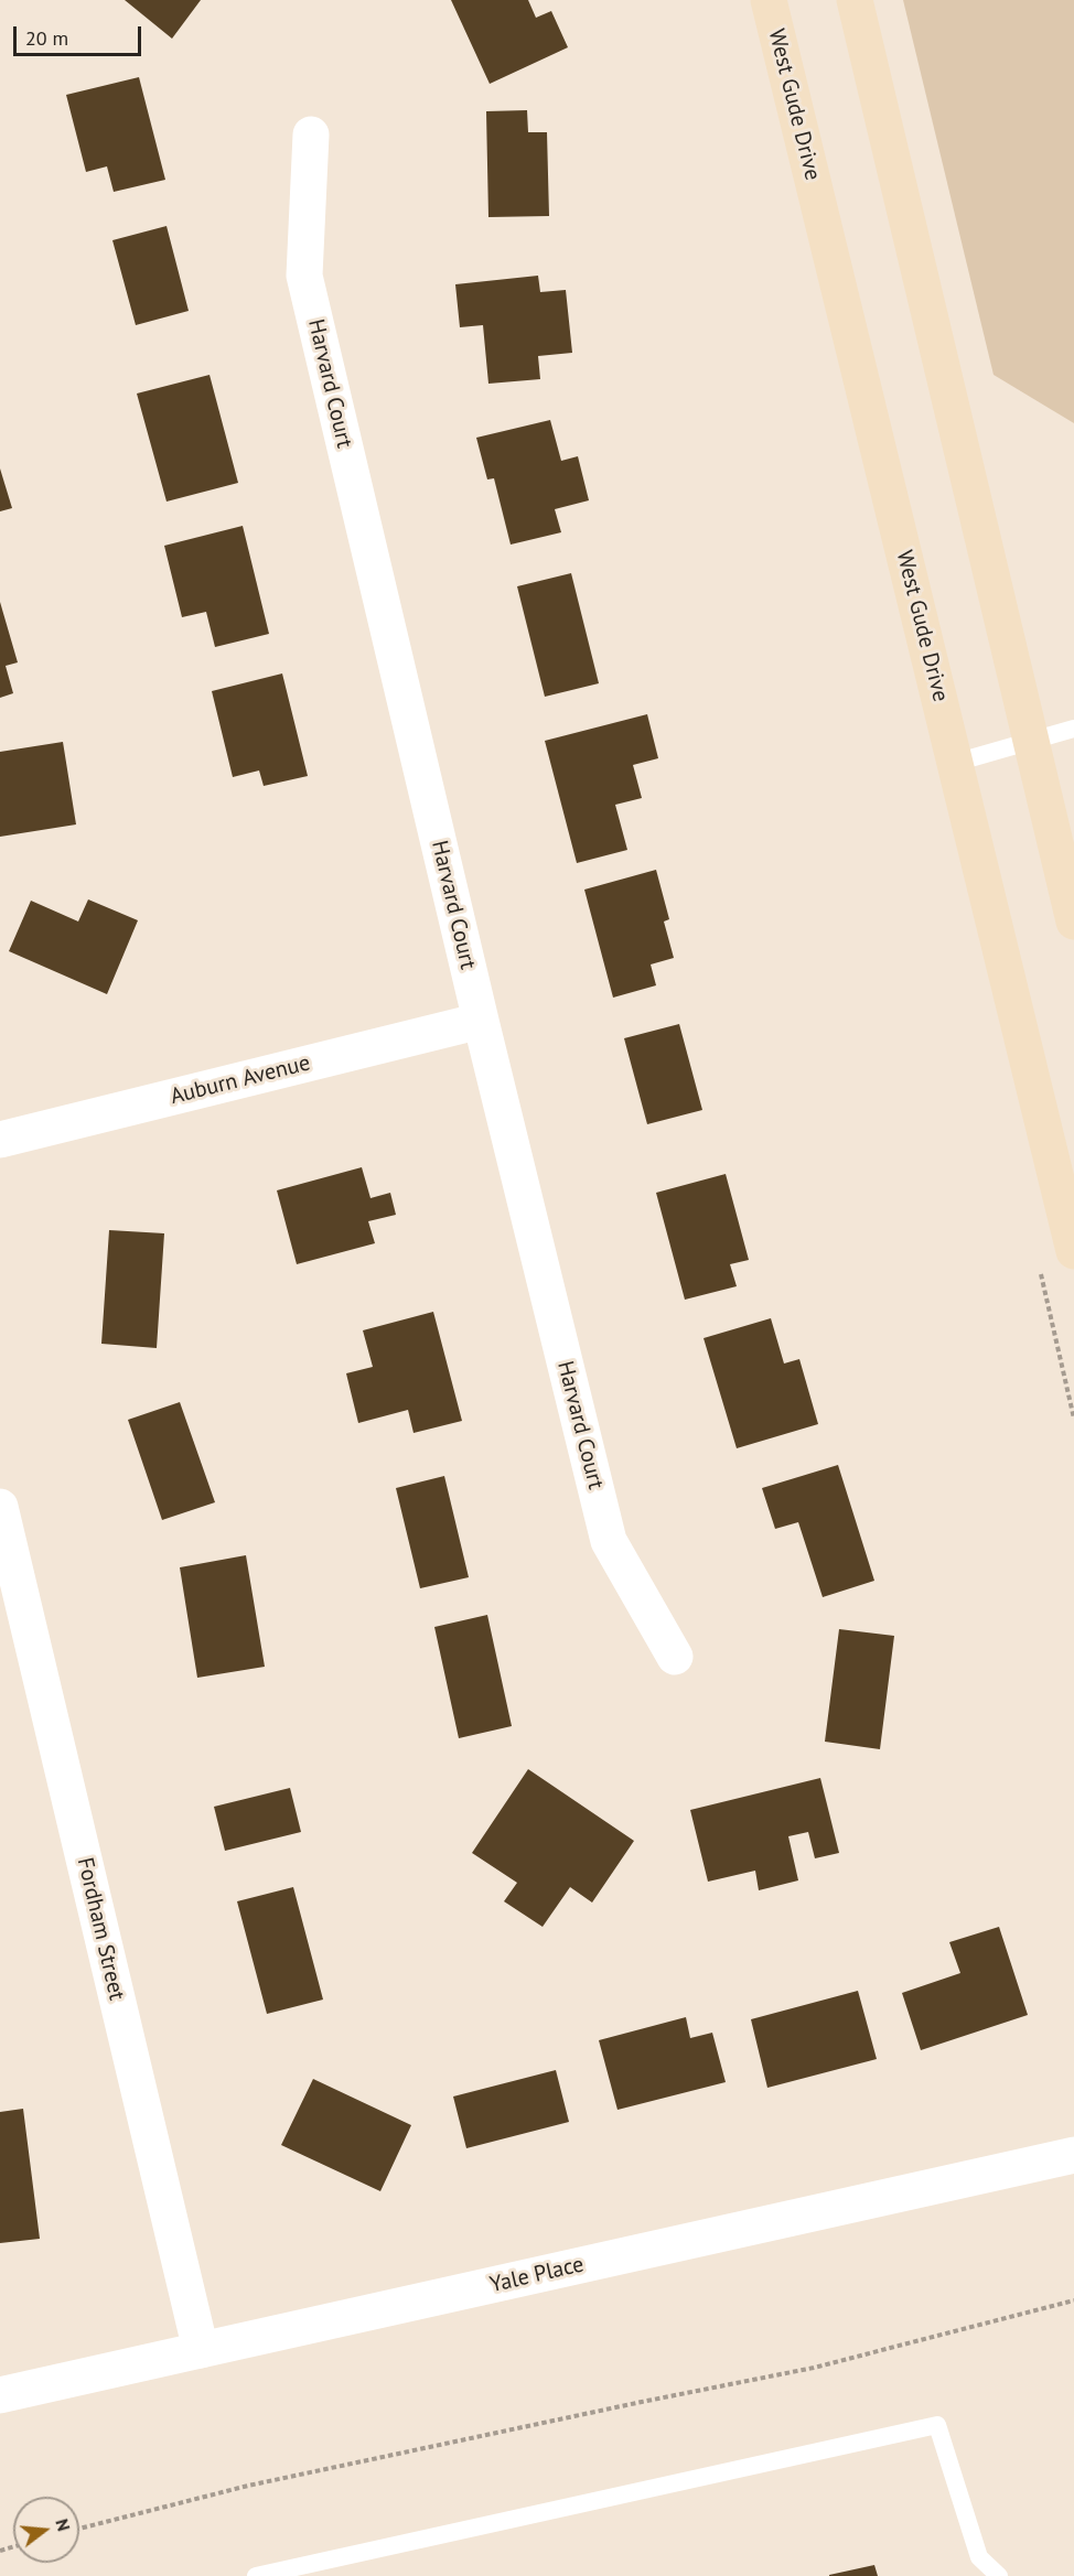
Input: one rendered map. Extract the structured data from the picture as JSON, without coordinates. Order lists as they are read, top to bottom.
{
  "streets": {
    "main road": ["West Gude Drive"],
    "street": [
      "Harvard Court",
      "Auburn Avenue",
      "Fordham Street",
      "Yale Place"
    ]
  },
  "crossings": [
    ["Harvard Court", "Auburn Avenue"],
    ["Fordham Street", "Yale Place"]
  ],
  "scale_bar": "20 m",
  "north": "right"
}
